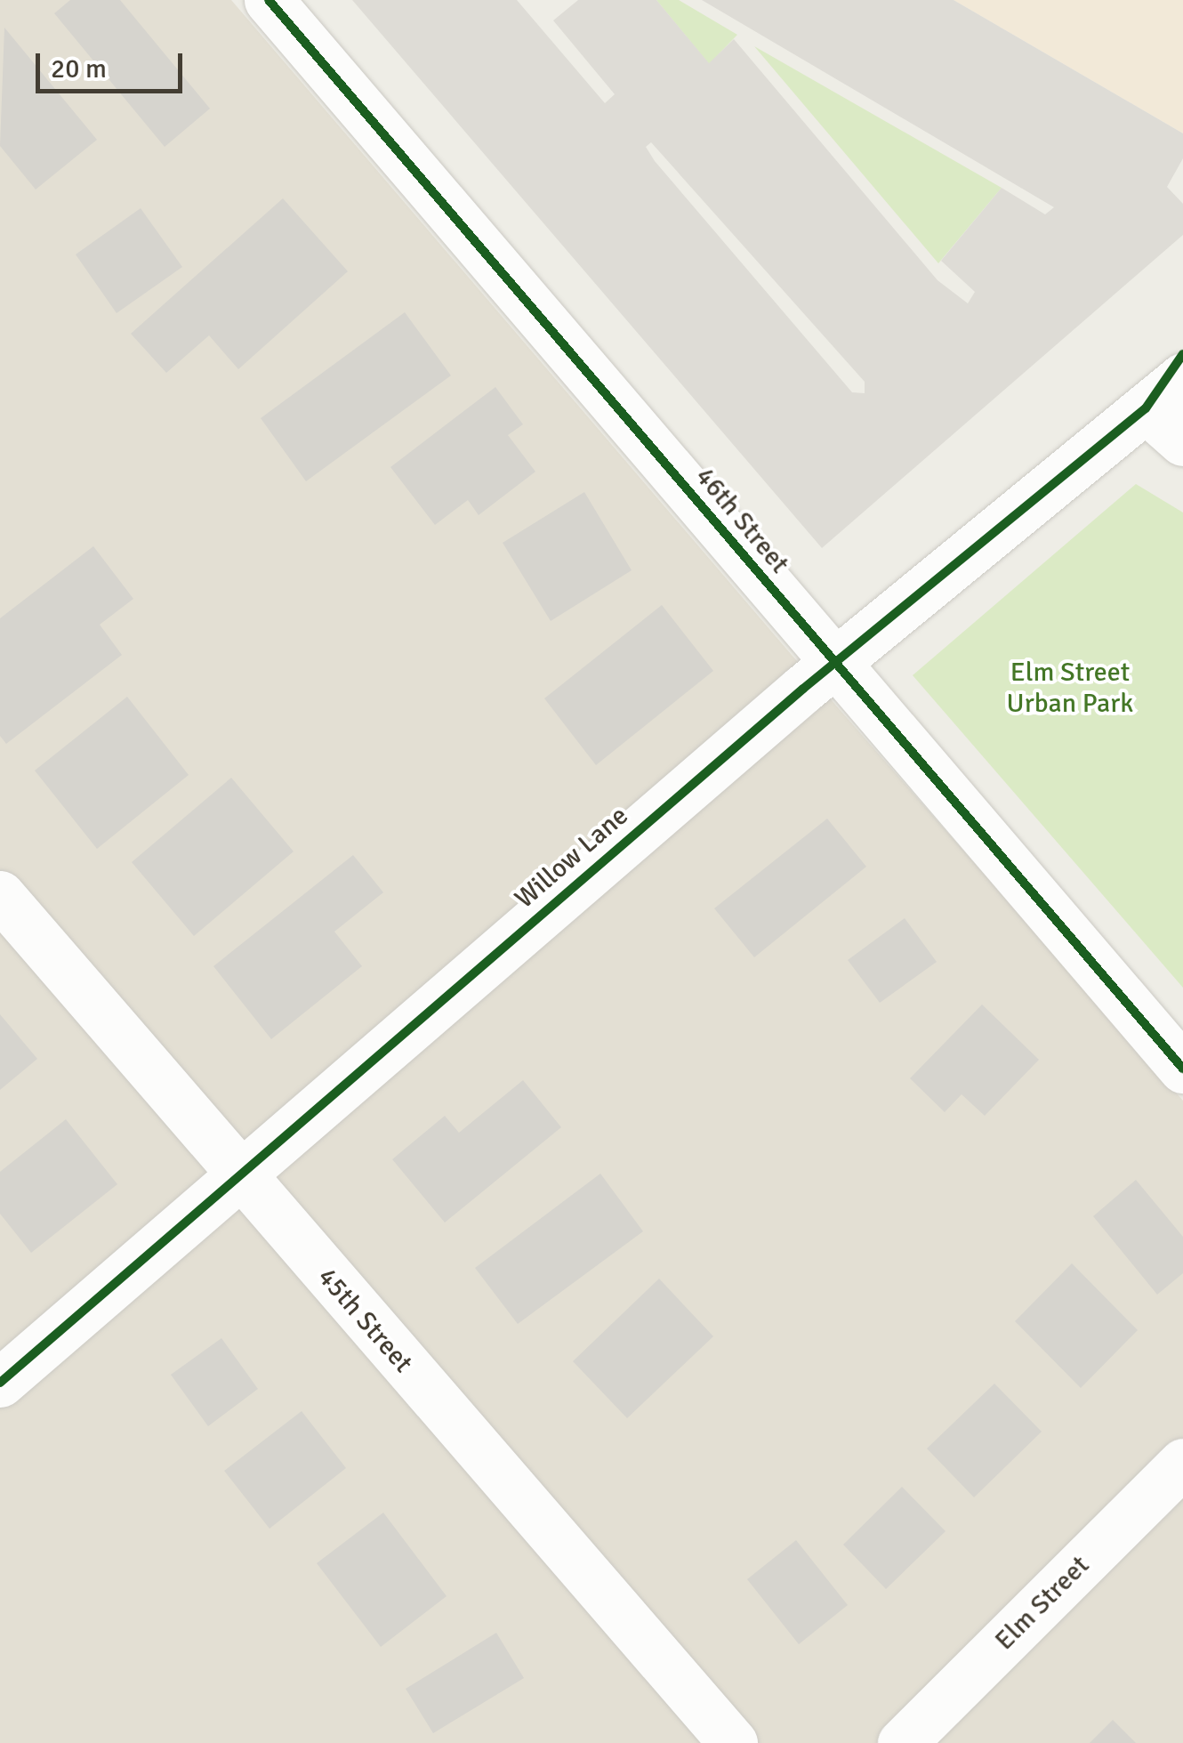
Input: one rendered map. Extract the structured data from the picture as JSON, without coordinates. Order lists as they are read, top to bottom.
{
  "streets": {
    "street": [
      "46th Street",
      "Willow Lane",
      "45th Street",
      "Elm Street"
    ]
  },
  "crossings": [
    ["46th Street", "Willow Lane"],
    ["Willow Lane", "45th Street"]
  ],
  "parks": ["Elm Street Urban Park"],
  "scale_bar": "20 m"
}
